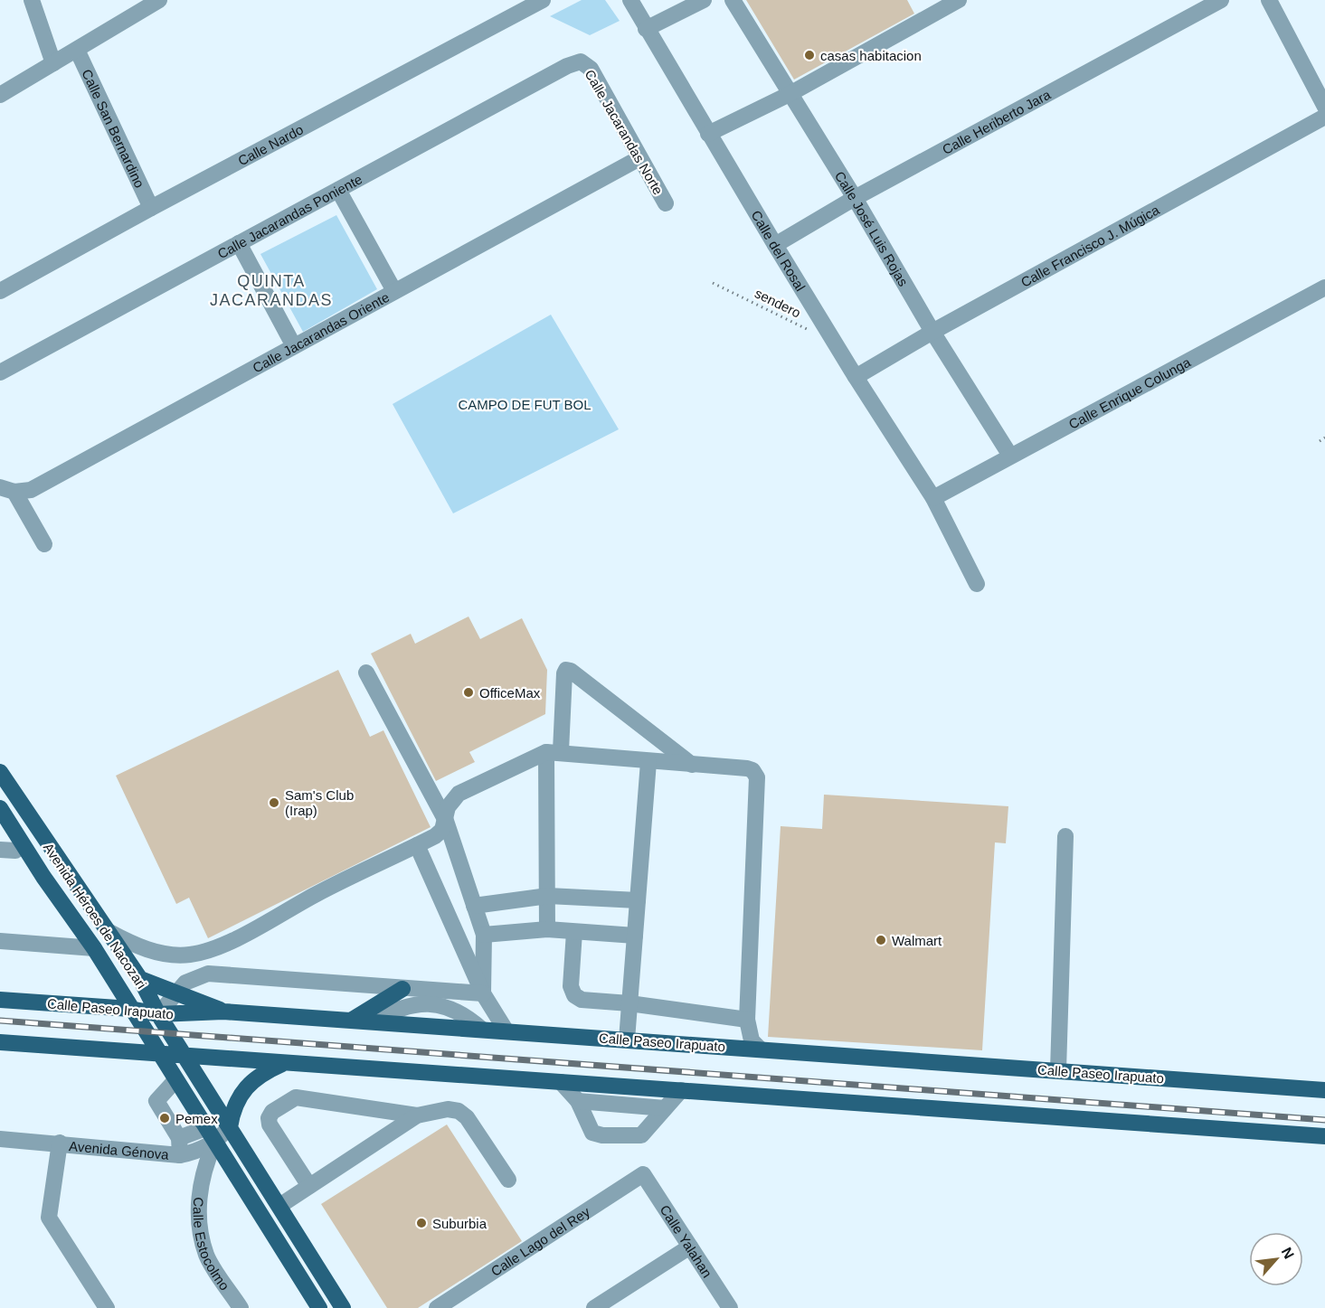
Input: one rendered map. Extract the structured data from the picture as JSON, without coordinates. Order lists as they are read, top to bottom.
{
  "streets": {
    "main road": ["Avenida Héroes de Nacozari", "Calle Paseo Irapuato"],
    "street": [
      "Calle Heriberto Jara",
      "Calle San Bernardino",
      "Calle Jacarandas Norte",
      "Calle Nardo",
      "Calle Jacarandas Poniente",
      "Calle José Luis Rojas",
      "Calle Francisco J. Múgica",
      "Calle del Rosal",
      "Calle Jacarandas Oriente",
      "Calle Enrique Colunga",
      "Avenida Génova",
      "Calle Lago del Rey",
      "Calle Yalahan",
      "Calle Estocolmo"
    ],
    "path": ["sendero"]
  },
  "crossings": [
    ["Calle Heriberto Jara", "Calle José Luis Rojas"],
    ["Calle Heriberto Jara", "Calle del Rosal"],
    ["Calle San Bernardino", "Calle Nardo"],
    ["Calle Jacarandas Norte", "Calle Jacarandas Poniente"],
    ["Calle Jacarandas Norte", "Calle Jacarandas Oriente"],
    ["Calle José Luis Rojas", "Calle Francisco J. Múgica"],
    ["Calle José Luis Rojas", "Calle Enrique Colunga"],
    ["Calle Francisco J. Múgica", "Calle del Rosal"],
    ["Calle del Rosal", "sendero"],
    ["Calle del Rosal", "Calle Enrique Colunga"],
    ["Avenida Héroes de Nacozari", "Calle Paseo Irapuato"],
    ["Avenida Héroes de Nacozari", "Avenida Génova"],
    ["Avenida Héroes de Nacozari", "Calle Estocolmo"],
    ["Avenida Génova", "Calle Estocolmo"],
    ["Calle Lago del Rey", "Calle Yalahan"]
  ],
  "districts": ["QUINTA JACARANDAS"],
  "parks": ["CAMPO DE FUT BOL"],
  "places": [
    "casas habitacion",
    "OfficeMax",
    "Sam's Club (Irap)",
    "Walmart",
    "Pemex",
    "Suburbia"
  ],
  "north": "top right"
}
